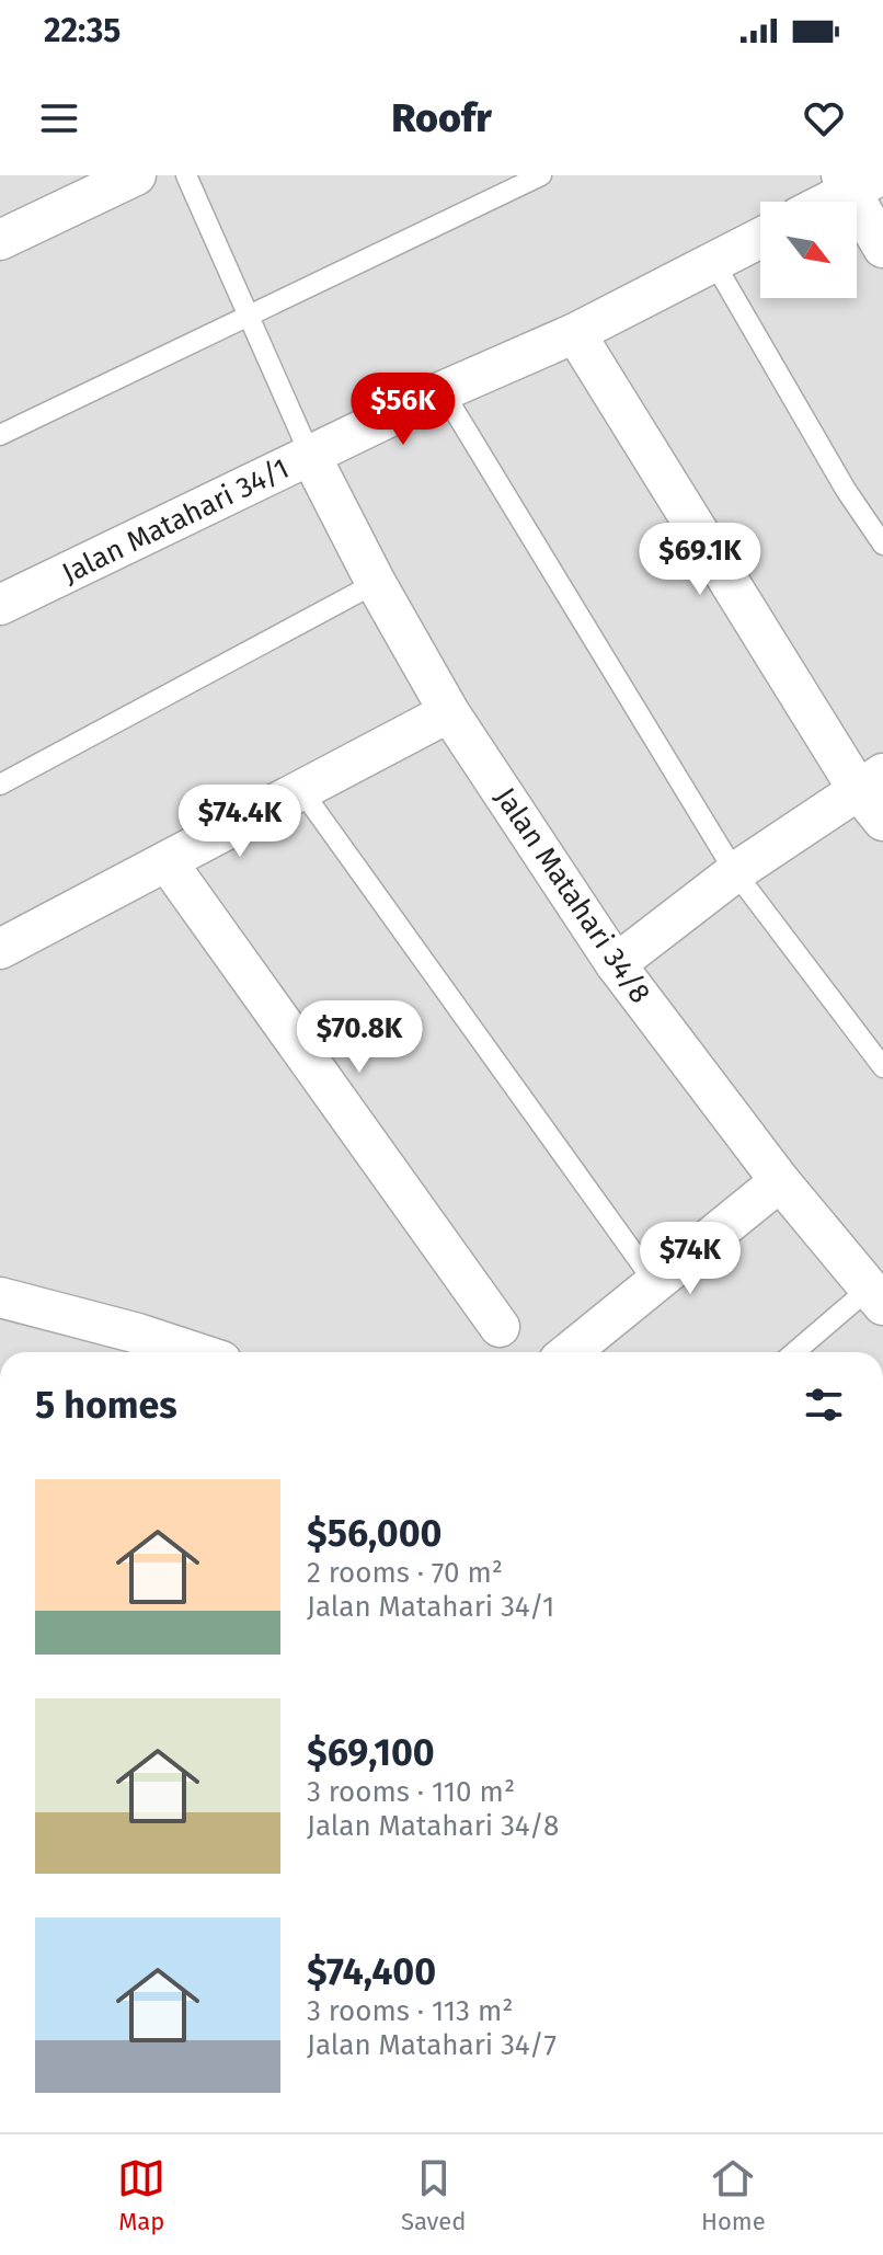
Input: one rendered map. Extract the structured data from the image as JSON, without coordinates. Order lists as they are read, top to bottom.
{
  "streets": {
    "street": ["Jalan Matahari 34/1", "Jalan Matahari 34/8"]
  },
  "crossings": [
    ["Jalan Matahari 34/1", "Jalan Matahari 34/8"]
  ],
  "north": "bottom right",
  "page": {
    "status": "22:35",
    "header": "Roofr",
    "price": [
      "$56K",
      "$69.1K",
      "$74.4K",
      "$70.8K",
      "$74K"
    ],
    "heading": "5 homes",
    "list": [
      {
        "name": "$56,000",
        "note": "2 rooms · 70 m² · Jalan Matahari 34/1"
      },
      {
        "name": "$69,100",
        "note": "3 rooms · 110 m² · Jalan Matahari 34/8"
      },
      {
        "name": "$74,400",
        "note": "3 rooms · 113 m² · Jalan Matahari 34/7"
      }
    ],
    "tabs": ["Map", "Saved", "Home"]
  }
}
